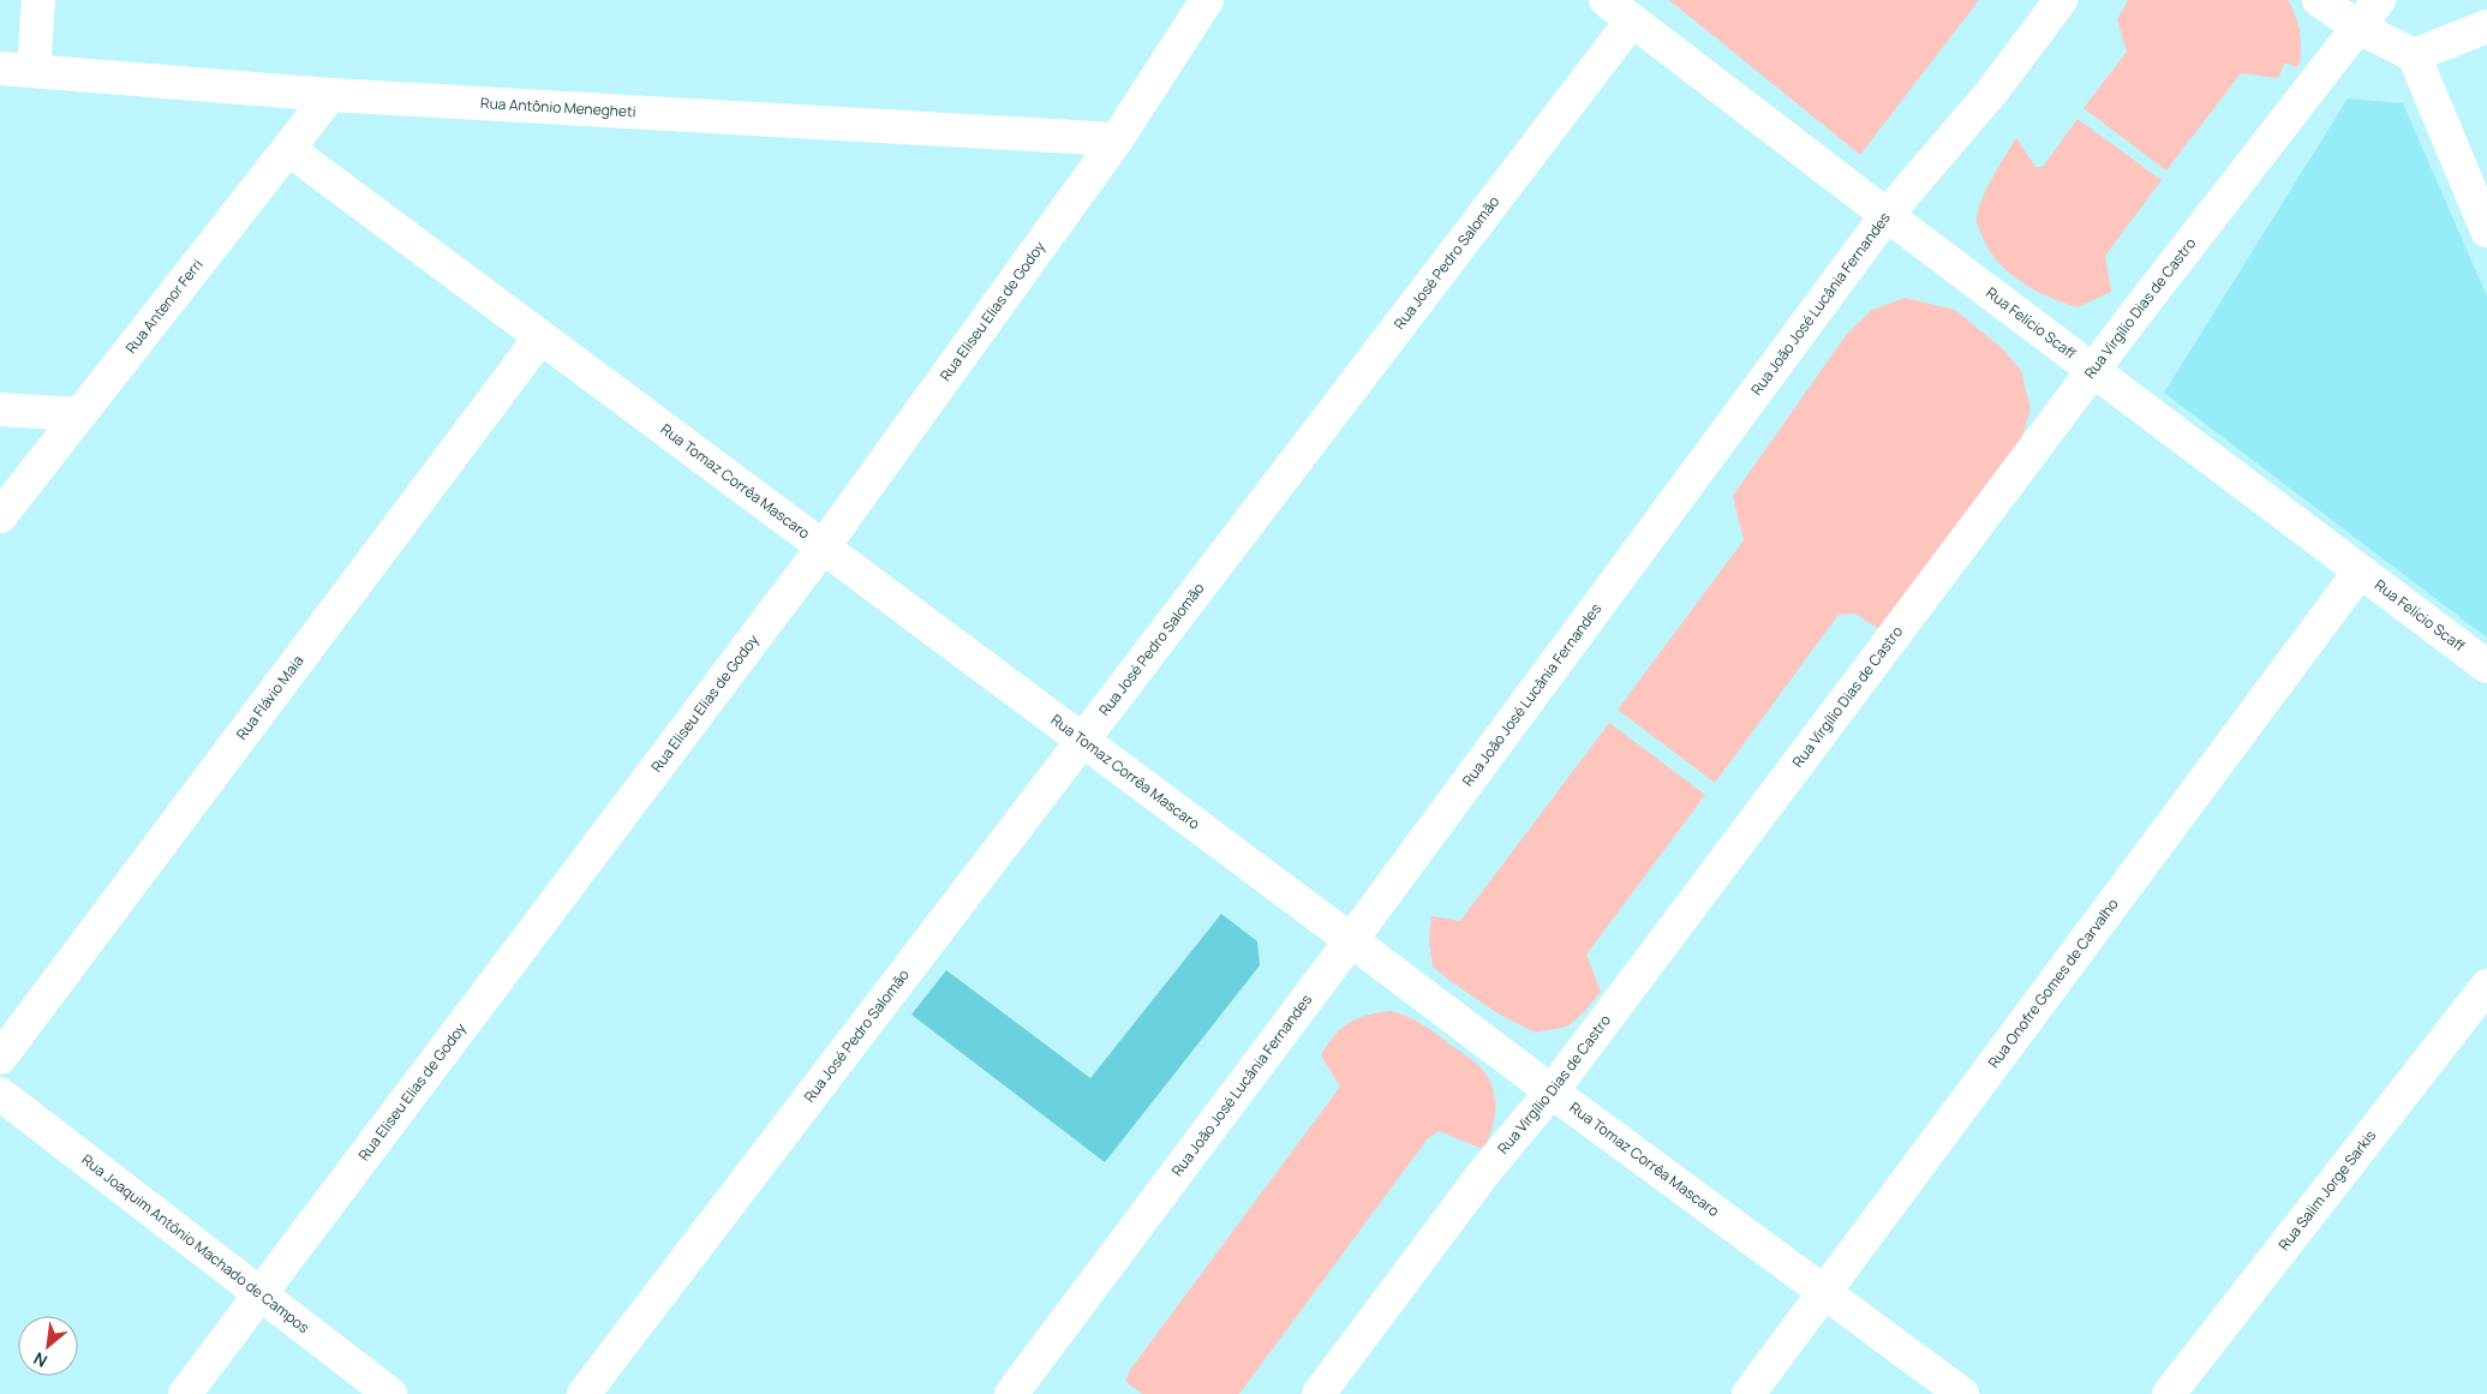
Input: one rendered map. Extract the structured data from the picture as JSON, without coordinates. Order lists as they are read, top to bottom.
{
  "streets": {
    "street": [
      "Rua Antônio Menegheti",
      "Rua José Pedro Salomão",
      "Rua João José Lucânia Fernandes",
      "Rua Antenor Ferri",
      "Rua Virgílio Dias de Castro",
      "Rua Eliseu Elias de Godoy",
      "Rua Felício Scaff",
      "Rua Tomaz Corrêa Mascaro",
      "Rua Flávio Maia",
      "Rua Onofre Gomes de Carvalho",
      "Rua Salim Jorge Sarkis",
      "Rua Joaquim Antônio Machado de Campos"
    ]
  },
  "crossings": [
    ["Rua Antônio Menegheti", "Rua Antenor Ferri"],
    ["Rua Antônio Menegheti", "Rua Eliseu Elias de Godoy"],
    ["Rua José Pedro Salomão", "Rua Felício Scaff"],
    ["Rua José Pedro Salomão", "Rua Tomaz Corrêa Mascaro"],
    ["Rua João José Lucânia Fernandes", "Rua Felício Scaff"],
    ["Rua João José Lucânia Fernandes", "Rua Tomaz Corrêa Mascaro"],
    ["Rua Antenor Ferri", "Rua Tomaz Corrêa Mascaro"],
    ["Rua Virgílio Dias de Castro", "Rua Felício Scaff"],
    ["Rua Virgílio Dias de Castro", "Rua Tomaz Corrêa Mascaro"],
    ["Rua Eliseu Elias de Godoy", "Rua Tomaz Corrêa Mascaro"],
    ["Rua Eliseu Elias de Godoy", "Rua Joaquim Antônio Machado de Campos"],
    ["Rua Felício Scaff", "Rua Onofre Gomes de Carvalho"],
    ["Rua Tomaz Corrêa Mascaro", "Rua Flávio Maia"],
    ["Rua Tomaz Corrêa Mascaro", "Rua Onofre Gomes de Carvalho"]
  ],
  "north": "bottom left"
}
